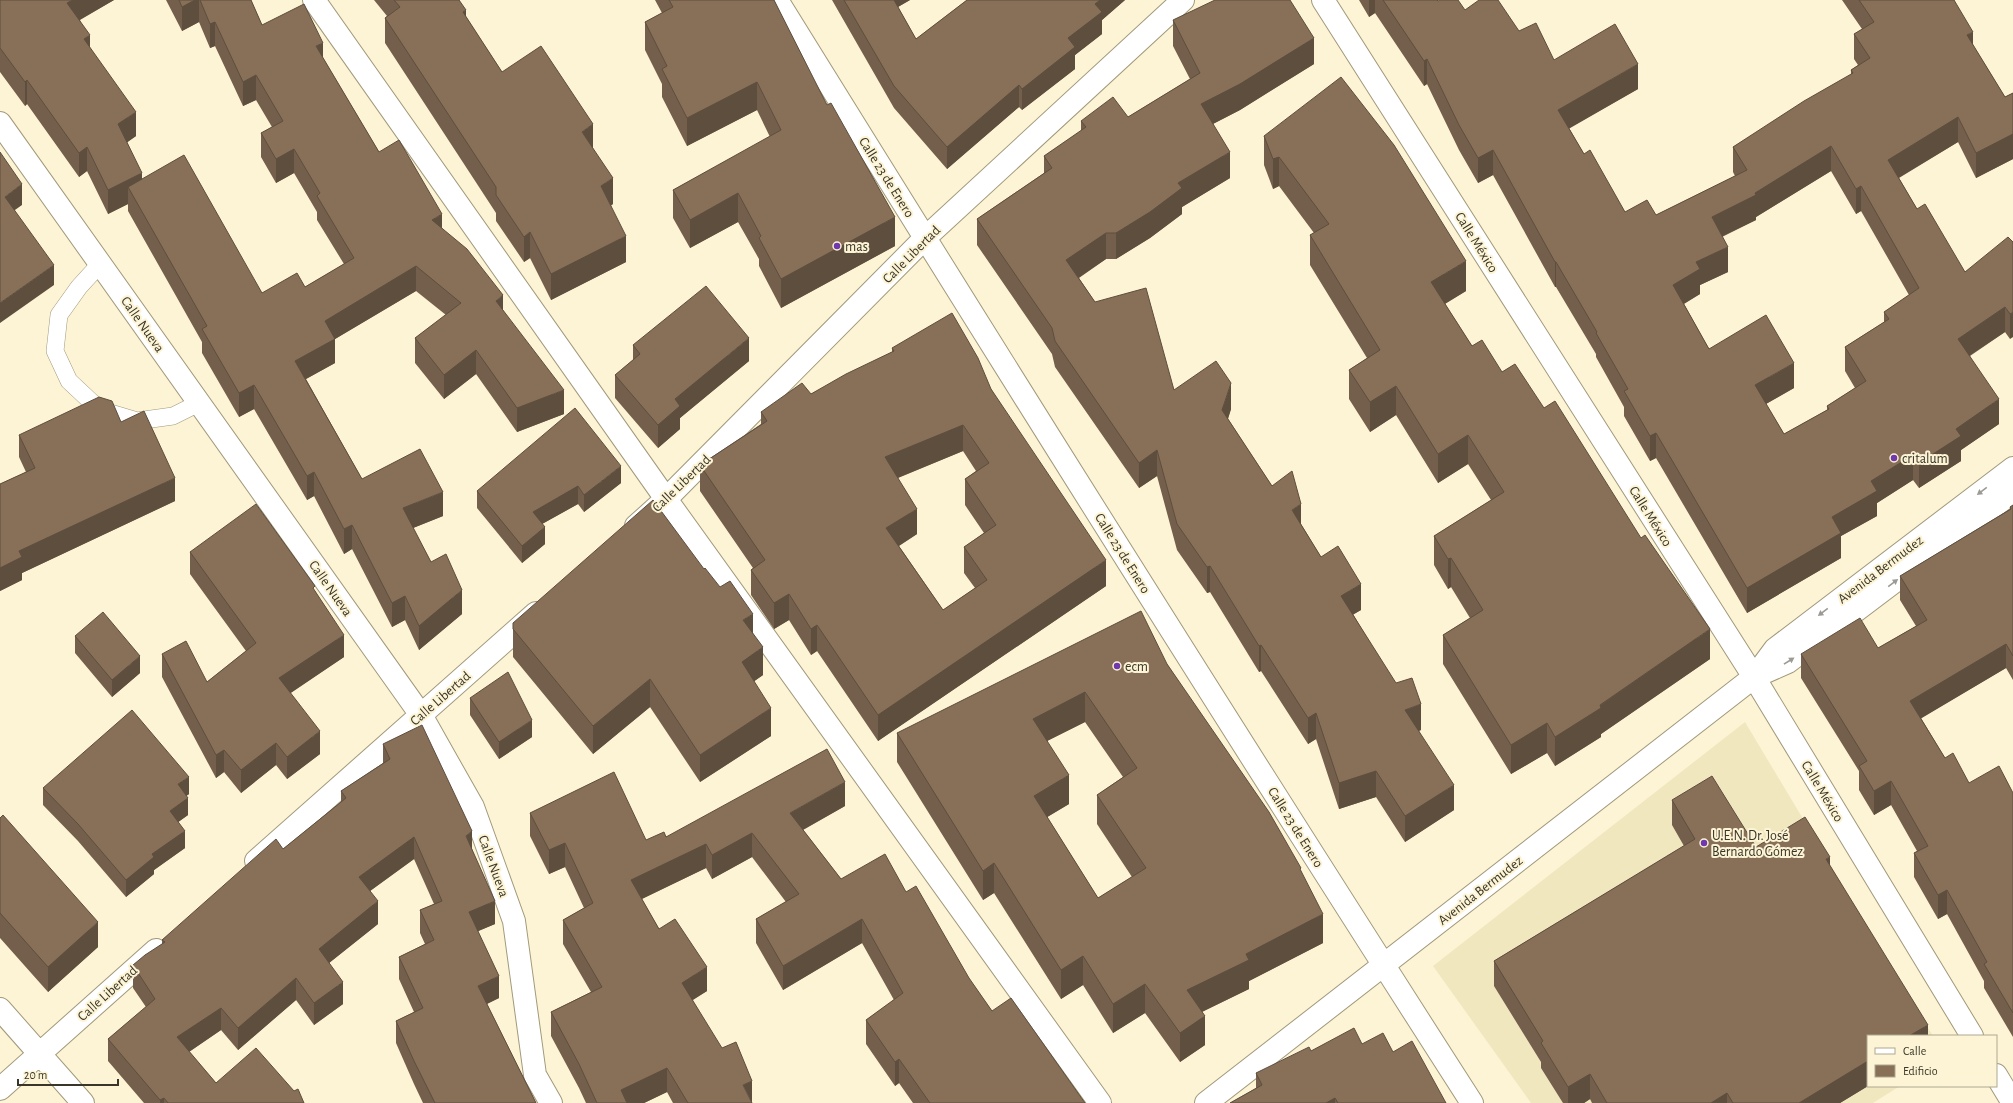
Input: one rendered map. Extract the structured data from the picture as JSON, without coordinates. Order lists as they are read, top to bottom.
{
  "streets": {
    "street": [
      "Calle 23 de Enero",
      "Calle México",
      "Calle Libertad",
      "Calle Nueva",
      "Avenida Bermudez"
    ]
  },
  "crossings": [
    ["Calle 23 de Enero", "Calle Libertad"],
    ["Calle 23 de Enero", "Avenida Bermudez"],
    ["Calle México", "Avenida Bermudez"],
    ["Calle Libertad", "Calle Nueva"]
  ],
  "places": [
    "mas",
    "critalum",
    "ecm",
    "U.E.N. Dr. José Bernardo Gómez"
  ],
  "legend": ["Calle", "Edificio"],
  "scale_bar": "20 m"
}
